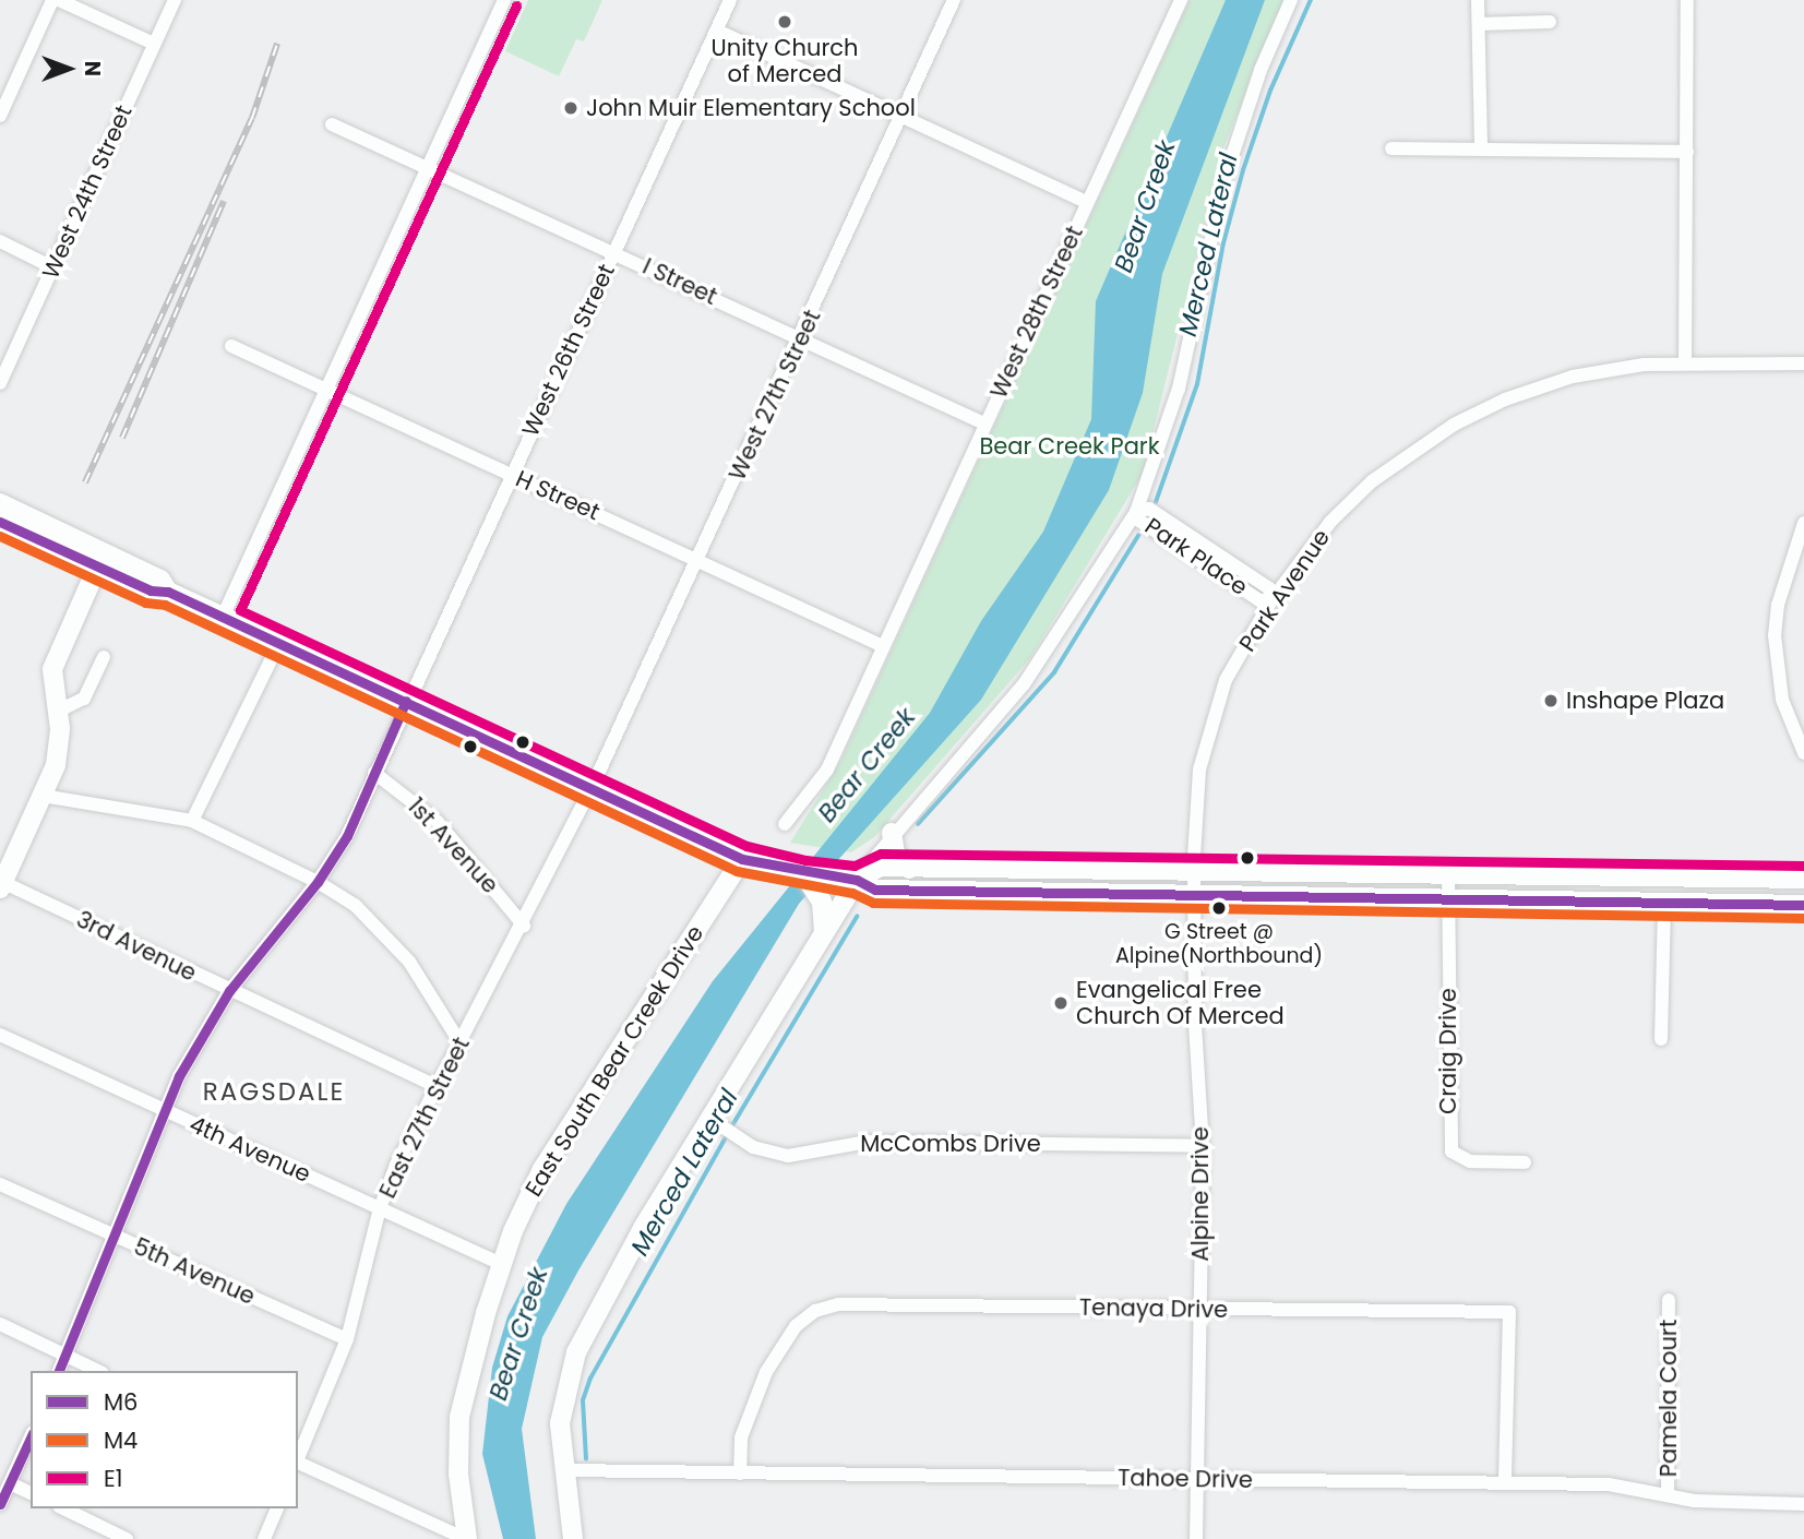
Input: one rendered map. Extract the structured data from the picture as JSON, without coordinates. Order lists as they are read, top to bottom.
{
  "streets": {
    "main road": ["East South Bear Creek Drive"],
    "street": [
      "West 24th Street",
      "I Street",
      "West 28th Street",
      "West 26th Street",
      "West 27th Street",
      "H Street",
      "Park Place",
      "Park Avenue",
      "1st Avenue",
      "3rd Avenue",
      "Craig Drive",
      "East 27th Street",
      "McCombs Drive",
      "4th Avenue",
      "Alpine Drive",
      "5th Avenue",
      "Tenaya Drive",
      "Pamela Court",
      "Tahoe Drive"
    ]
  },
  "crossings": [
    ["I Street", "West 28th Street"],
    ["I Street", "West 26th Street"],
    ["I Street", "West 27th Street"],
    ["West 28th Street", "H Street"],
    ["West 26th Street", "H Street"],
    ["West 26th Street", "1st Avenue"],
    ["West 26th Street", "3rd Avenue"],
    ["West 26th Street", "4th Avenue"],
    ["West 26th Street", "5th Avenue"],
    ["West 27th Street", "H Street"],
    ["West 27th Street", "East 27th Street"],
    ["Park Place", "Park Avenue"],
    ["Park Avenue", "Alpine Drive"],
    ["1st Avenue", "East 27th Street"],
    ["3rd Avenue", "East 27th Street"],
    ["East South Bear Creek Drive", "4th Avenue"],
    ["East 27th Street", "4th Avenue"],
    ["East 27th Street", "5th Avenue"],
    ["McCombs Drive", "Alpine Drive"],
    ["Alpine Drive", "Tenaya Drive"],
    ["Alpine Drive", "Tahoe Drive"],
    ["Tenaya Drive", "Tahoe Drive"],
    ["Pamela Court", "Tahoe Drive"]
  ],
  "districts": ["RAGSDALE"],
  "water": ["Bear Creek", "Merced Lateral"],
  "parks": ["Bear Creek Park"],
  "places": [
    "Unity Church of Merced",
    "John Muir Elementary School",
    "Inshape Plaza",
    "G Street @ Alpine(Northbound)",
    "Evangelical Free Church Of Merced"
  ],
  "lines": ["transit line E1", "transit line M6", "transit line M4"],
  "legend": ["M6", "M4", "E1"],
  "north": "right"
}
